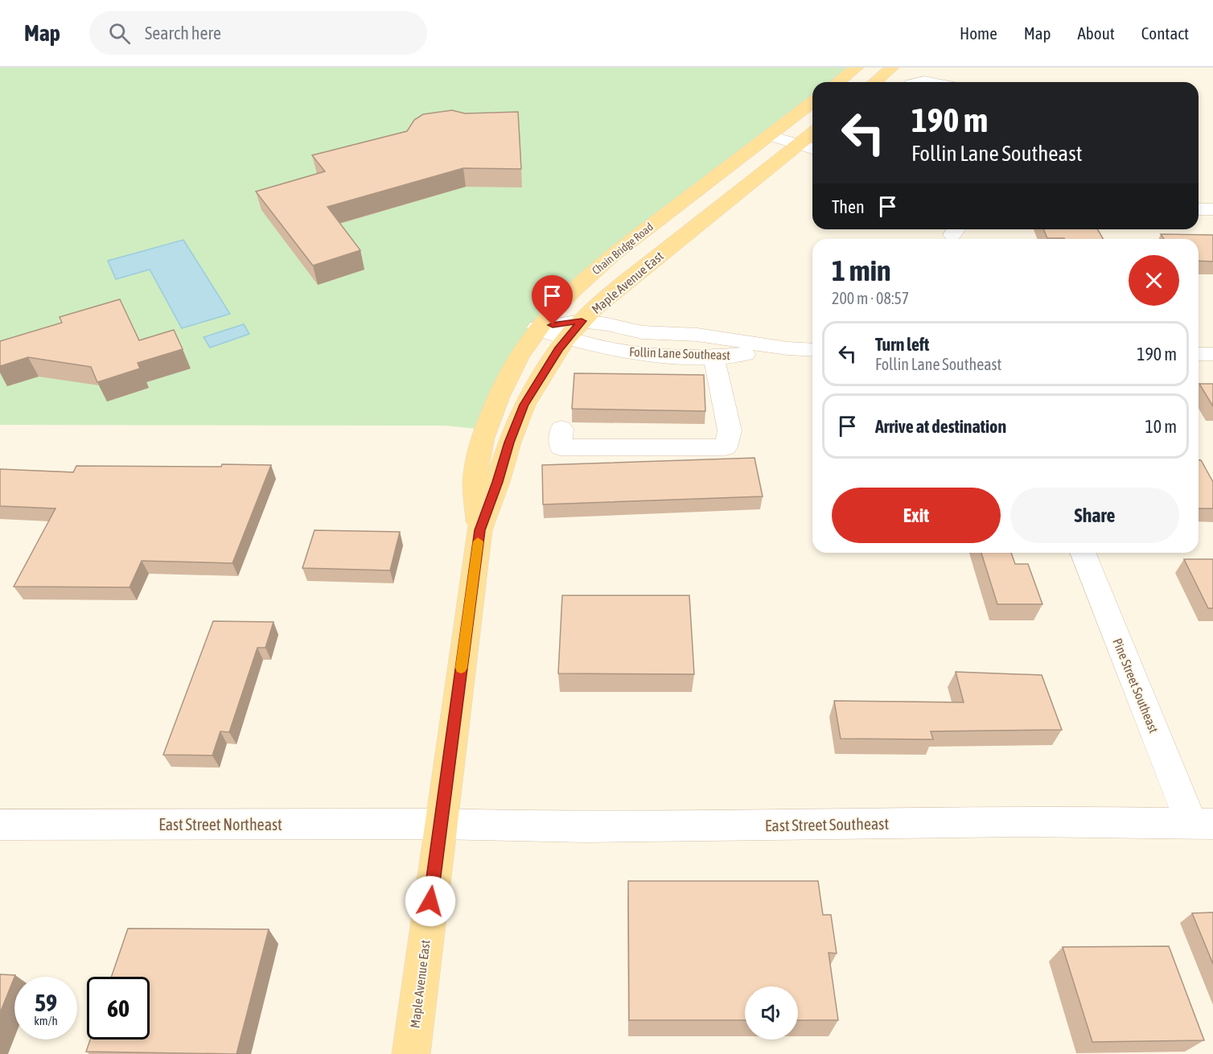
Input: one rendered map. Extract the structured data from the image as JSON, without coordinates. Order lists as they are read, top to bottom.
{
  "streets": {
    "main road": ["Chain Bridge Road", "Maple Avenue East"],
    "street": [
      "Follin Lane Southeast",
      "Pine Street Southeast",
      "East Street Northeast",
      "East Street Southeast"
    ]
  },
  "crossings": [
    ["Chain Bridge Road", "Maple Avenue East"],
    ["Chain Bridge Road", "Follin Lane Southeast"],
    ["Maple Avenue East", "Follin Lane Southeast"],
    ["Maple Avenue East", "East Street Northeast"],
    ["Maple Avenue East", "East Street Southeast"],
    ["Pine Street Southeast", "East Street Southeast"],
    ["East Street Northeast", "East Street Southeast"]
  ],
  "page": {
    "header": "Map",
    "search": "Search here",
    "nav": [
      "Home",
      "Map",
      "About",
      "Contact"
    ],
    "turn": ["190 m", "Follin Lane Southeast"],
    "then": "Then",
    "heading": ["1 min", "200 m · 08:57"],
    "list": [
      {
        "name": "Turn left",
        "note": "Follin Lane Southeast",
        "value": "190 m"
      },
      {
        "name": "Arrive at destination",
        "value": "10 m"
      }
    ],
    "buttons": ["Exit", "Share"],
    "speed": "59 km/h",
    "limit": "60"
  }
}
